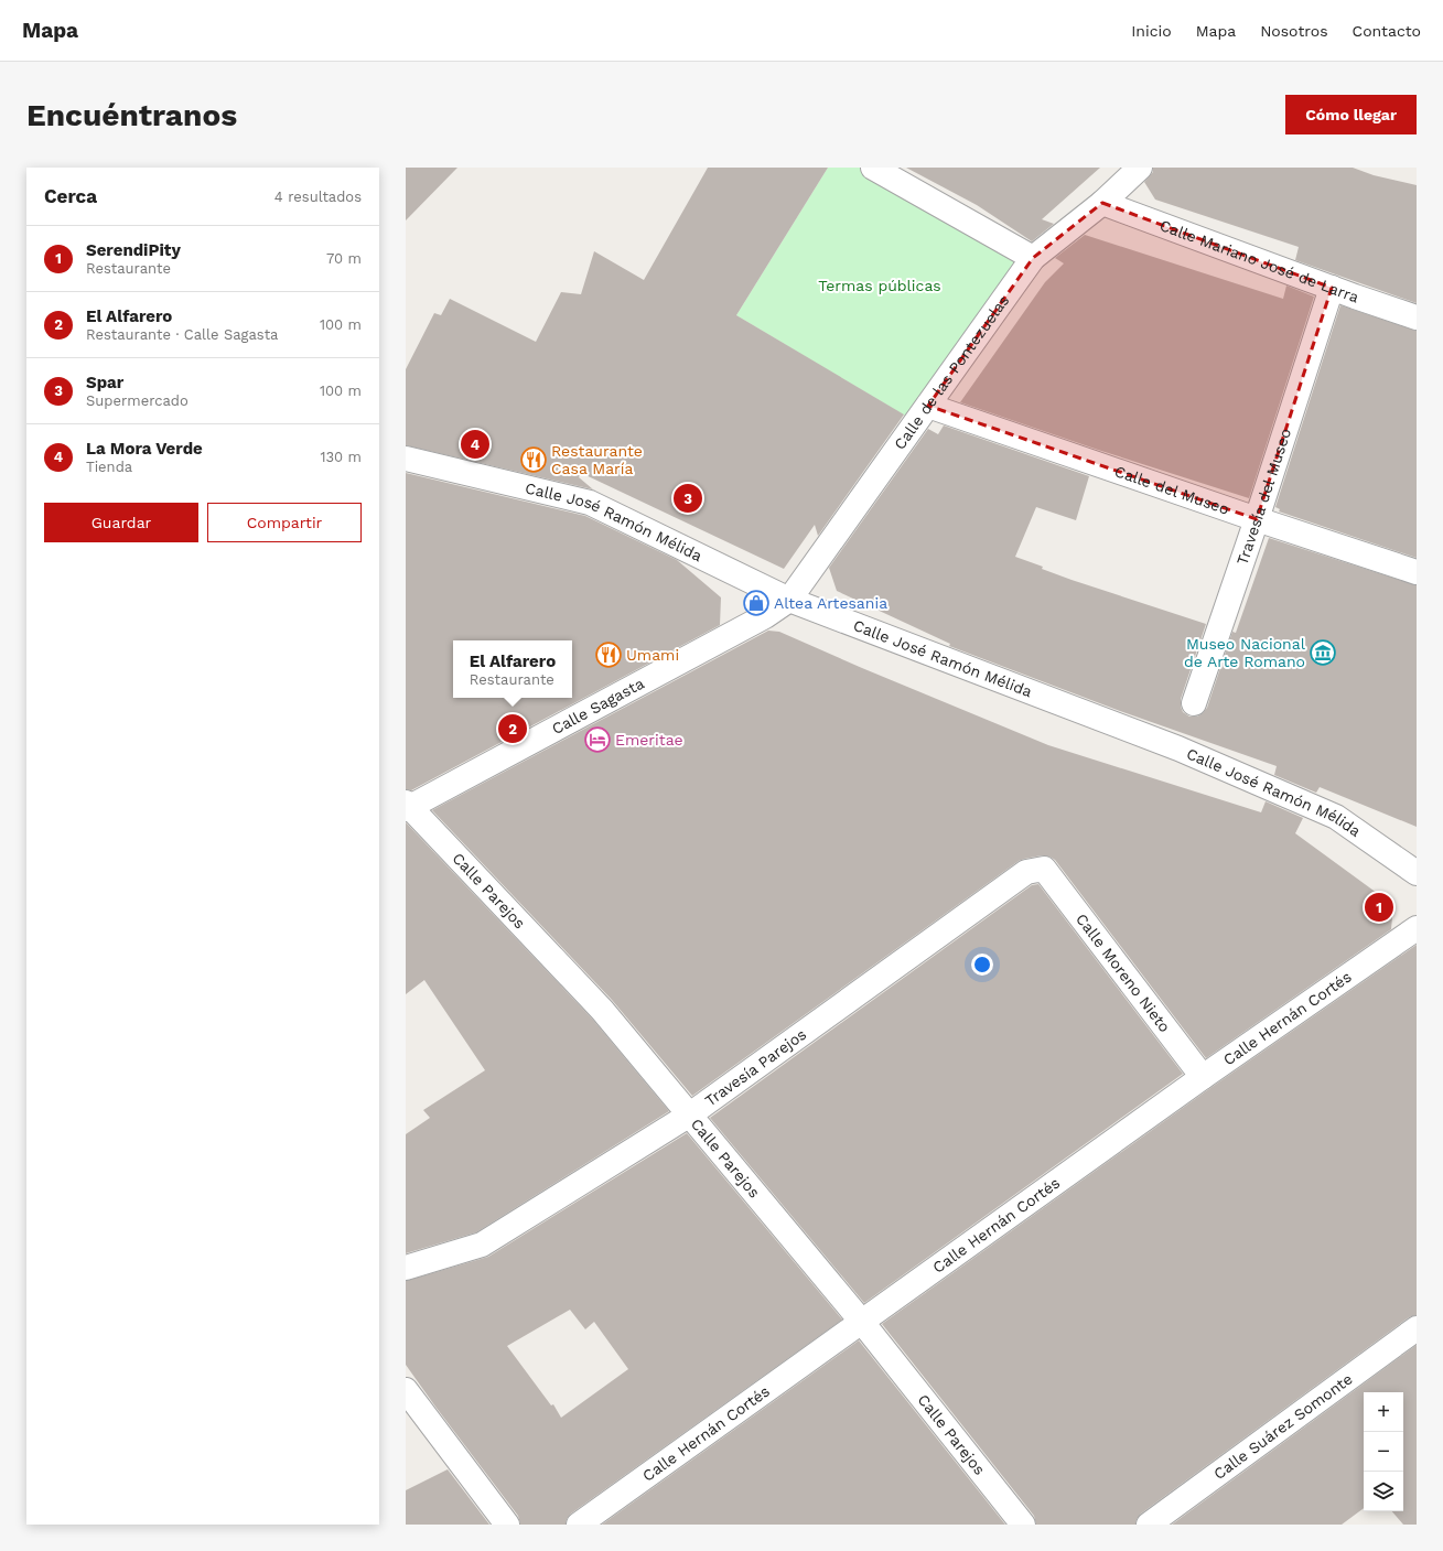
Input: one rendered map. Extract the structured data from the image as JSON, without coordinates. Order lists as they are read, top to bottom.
{
  "streets": {
    "street": [
      "Calle Mariano José de Larra",
      "Calle de las Pontezuelas",
      "Calle del Museo",
      "Travesía del Museo",
      "Calle José Ramón Mélida",
      "Calle Sagasta",
      "Calle Parejos",
      "Calle Moreno Nieto",
      "Calle Hernán Cortés",
      "Travesía Parejos",
      "Calle Suárez Somonte"
    ]
  },
  "crossings": [
    ["Calle Mariano José de Larra", "Calle de las Pontezuelas"],
    ["Calle Mariano José de Larra", "Travesía del Museo"],
    ["Calle de las Pontezuelas", "Calle del Museo"],
    ["Calle de las Pontezuelas", "Calle José Ramón Mélida"],
    ["Calle de las Pontezuelas", "Calle Sagasta"],
    ["Calle del Museo", "Travesía del Museo"],
    ["Calle José Ramón Mélida", "Calle Sagasta"],
    ["Calle Sagasta", "Calle Parejos"],
    ["Calle Parejos", "Calle Hernán Cortés"],
    ["Calle Parejos", "Travesía Parejos"],
    ["Calle Moreno Nieto", "Calle Hernán Cortés"],
    ["Calle Moreno Nieto", "Travesía Parejos"]
  ],
  "parks": ["Termas públicas"],
  "places": {
    "restaurant": ["Restaurante Casa María", "Umami"],
    "shop": ["Altea Artesania"],
    "museum": ["Museo Nacional de Arte Romano"],
    "hotel": ["Emeritae"]
  },
  "page": {
    "header": "Mapa",
    "nav": [
      "Inicio",
      "Mapa",
      "Nosotros",
      "Contacto"
    ],
    "buttons": [
      "Cómo llegar",
      ["Guardar", "Compartir"]
    ],
    "title": "Encuéntranos",
    "heading": ["Cerca", "4 resultados"],
    "list": [
      {
        "mark": "1",
        "name": "SerendiPity",
        "note": "Restaurante",
        "value": "70 m"
      },
      {
        "mark": "2",
        "name": "El Alfarero",
        "note": "Restaurante · Calle Sagasta",
        "value": "100 m"
      },
      {
        "mark": "3",
        "name": "Spar",
        "note": "Supermercado",
        "value": "100 m"
      },
      {
        "mark": "4",
        "name": "La Mora Verde",
        "note": "Tienda",
        "value": "130 m"
      }
    ],
    "pins": [
      "4",
      "3",
      "2",
      "1"
    ],
    "popup": ["El Alfarero", "Restaurante"],
    "map_buttons": ["+", "−"]
  }
}
